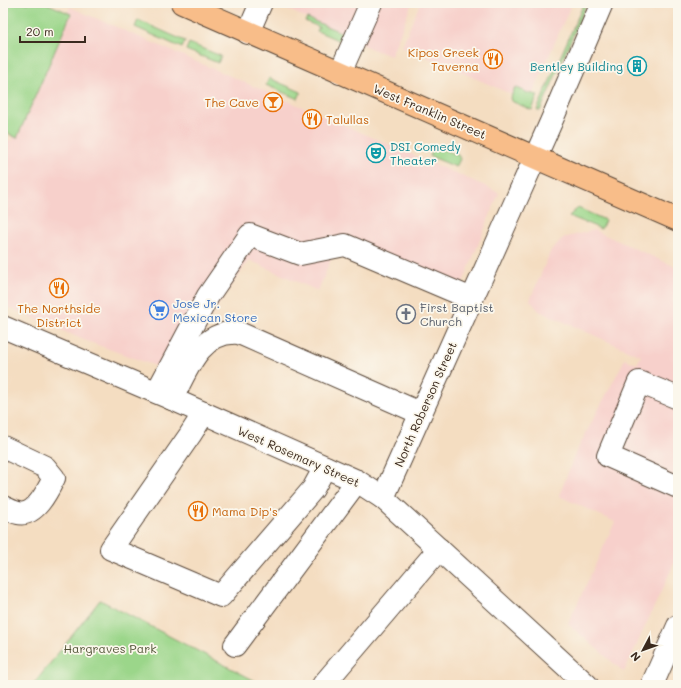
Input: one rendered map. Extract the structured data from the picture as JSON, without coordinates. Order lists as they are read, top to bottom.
{
  "streets": {
    "main road": ["West Franklin Street"],
    "street": ["North Roberson Street", "West Rosemary Street"]
  },
  "crossings": [
    ["West Franklin Street", "North Roberson Street"],
    ["North Roberson Street", "West Rosemary Street"]
  ],
  "parks": ["Hargraves Park"],
  "places": {
    "restaurant": [
      "Kipos Greek Taverna",
      "Talullas",
      "The Northside District",
      "Mama Dip's"
    ],
    "building": ["Bentley Building"],
    "bar": ["The Cave"],
    "theatre": ["DSI Comedy Theater"],
    "supermarket": ["Jose Jr. Mexican Store"],
    "church": ["First Baptist Church"]
  },
  "scale_bar": "20 m",
  "north": "bottom left"
}
